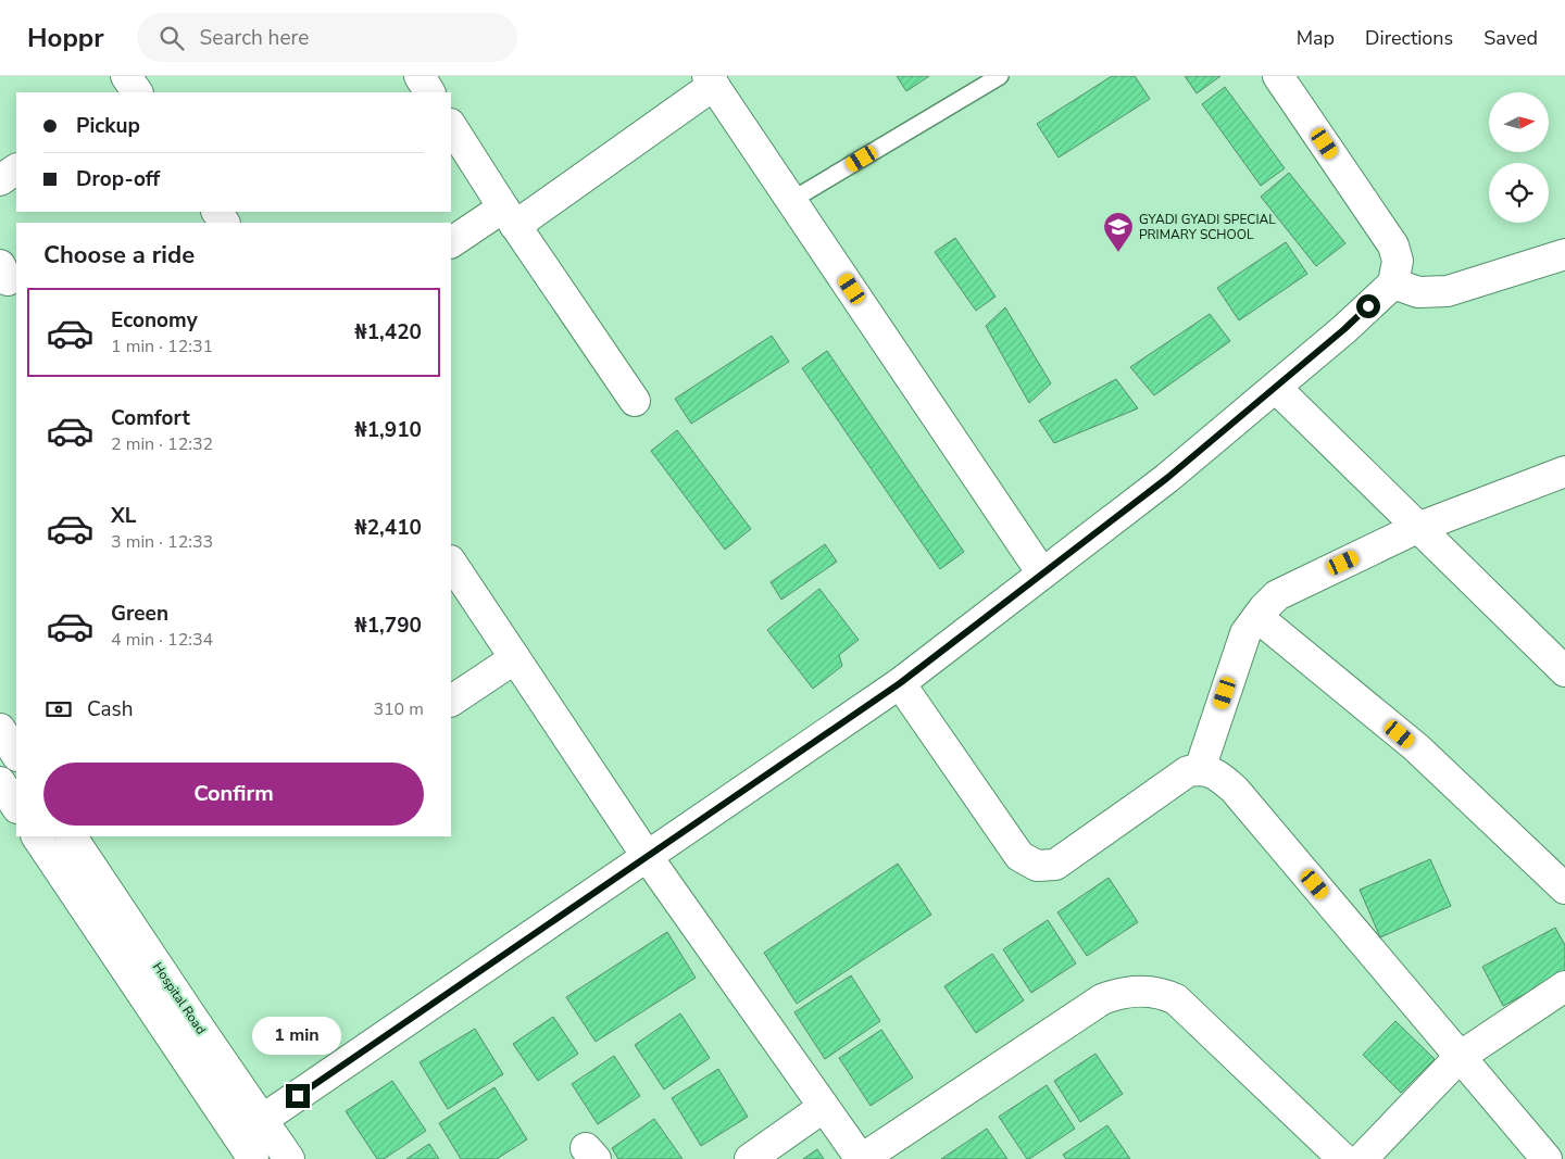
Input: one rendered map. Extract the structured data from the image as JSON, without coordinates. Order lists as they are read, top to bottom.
{
  "streets": {
    "street": ["Hospital Road"]
  },
  "places": {
    "school or university": ["GYADI GYADI SPECIAL PRIMARY SCHOOL"]
  },
  "north": "right",
  "page": {
    "header": "Hoppr",
    "search": "Search here",
    "nav": ["Map", "Directions", "Saved"],
    "banner": ["Pickup", "Drop-off"],
    "heading": "Choose a ride",
    "list": [
      {
        "name": "Economy",
        "note": "1 min · 12:31",
        "value": "₦1,420"
      },
      {
        "name": "Comfort",
        "note": "2 min · 12:32",
        "value": "₦1,910"
      },
      {
        "name": "XL",
        "note": "3 min · 12:33",
        "value": "₦2,410"
      },
      {
        "name": "Green",
        "note": "4 min · 12:34",
        "value": "₦1,790"
      }
    ],
    "pay": ["Cash", "310 m"],
    "buttons": "Confirm",
    "bubble": "1 min"
  }
}
